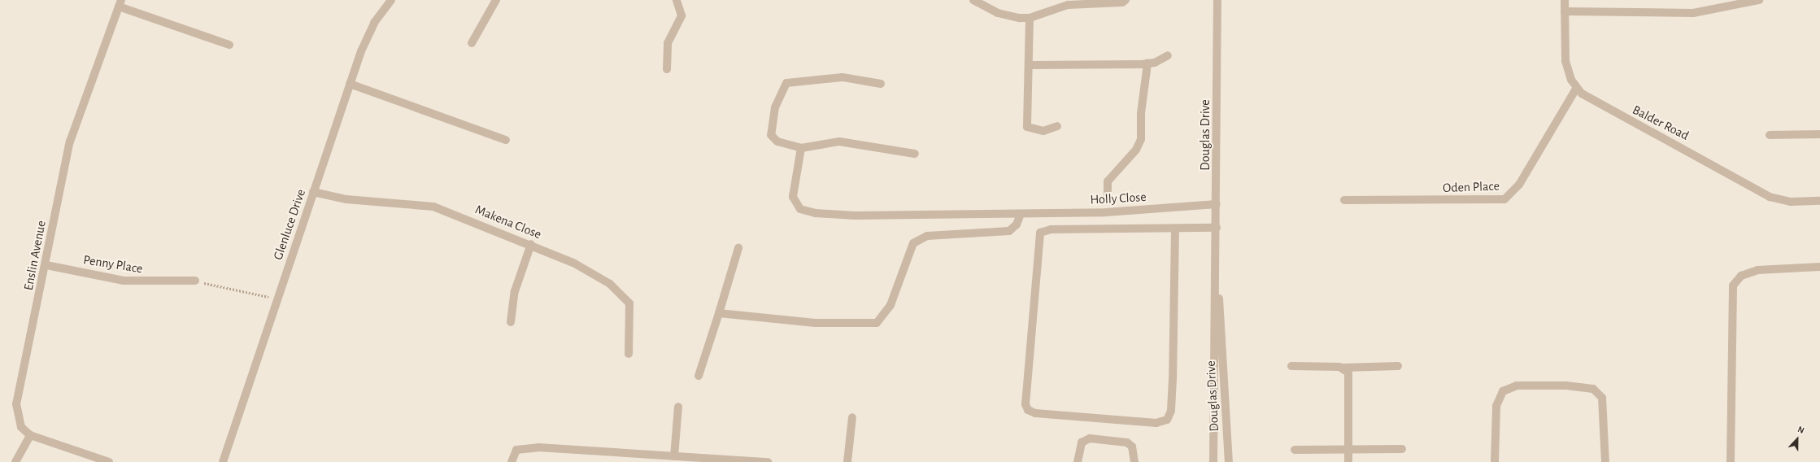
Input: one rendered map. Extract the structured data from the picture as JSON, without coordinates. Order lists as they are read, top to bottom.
{
  "streets": {
    "street": [
      "Balder Road",
      "Douglas Drive",
      "Oden Place",
      "Holly Close",
      "Makena Close",
      "Glenluce Drive",
      "Enslin Avenue",
      "Penny Place"
    ]
  },
  "crossings": [
    ["Balder Road", "Oden Place"],
    ["Douglas Drive", "Holly Close"],
    ["Makena Close", "Glenluce Drive"],
    ["Enslin Avenue", "Penny Place"]
  ],
  "north": "top"
}
